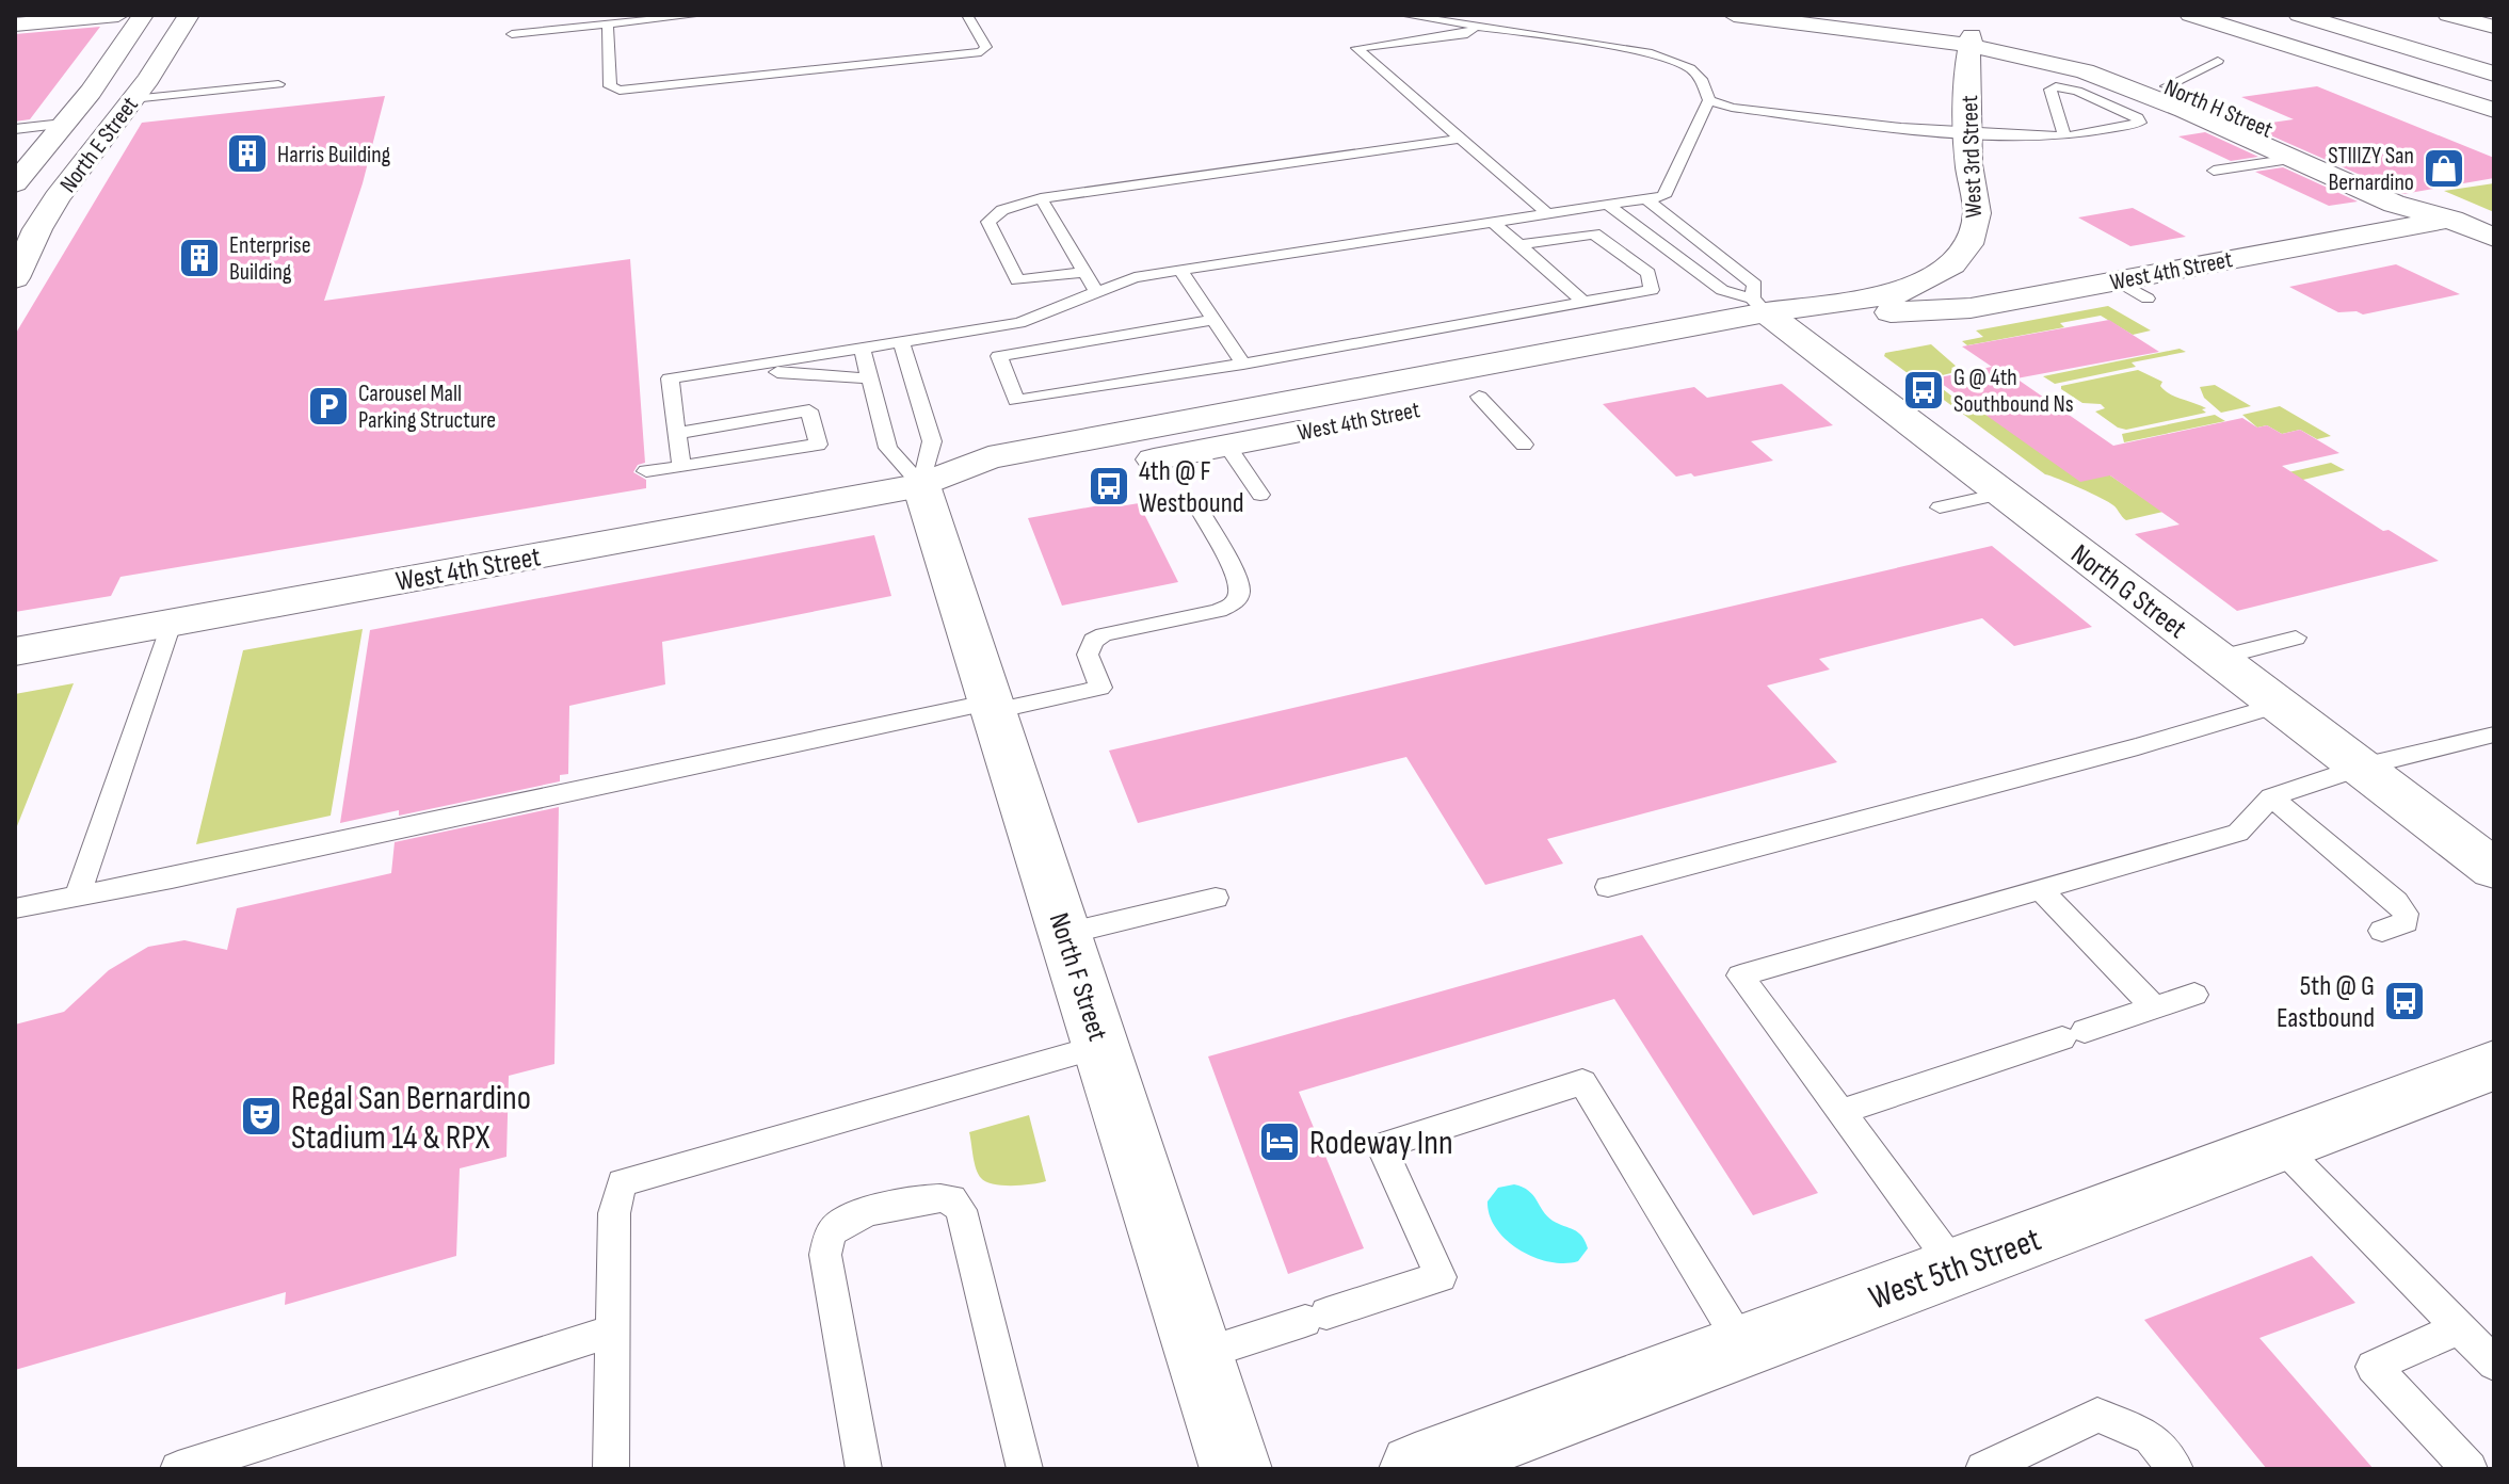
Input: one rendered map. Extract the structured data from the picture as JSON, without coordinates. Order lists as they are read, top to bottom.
{
  "streets": {
    "main road": [
      "North H Street",
      "North E Street",
      "West 3rd Street",
      "West 4th Street",
      "North G Street",
      "North F Street",
      "West 5th Street"
    ]
  },
  "crossings": [
    ["North H Street", "West 3rd Street"],
    ["North H Street", "West 4th Street"],
    ["West 3rd Street", "West 4th Street"],
    ["West 3rd Street", "North G Street"],
    ["West 4th Street", "North G Street"],
    ["West 4th Street", "North F Street"]
  ],
  "places": {
    "building": ["Harris Building", "Enterprise Building"],
    "shop": ["STIIIZY San Bernardino"],
    "bus stop": ["G @ 4th Southbound Ns", "4th @ F Westbound", "5th @ G Eastbound"],
    "parking": ["Carousel Mall Parking Structure"],
    "theatre": ["Regal San Bernardino Stadium 14 & RPX"],
    "hotel": ["Rodeway Inn"]
  }
}
